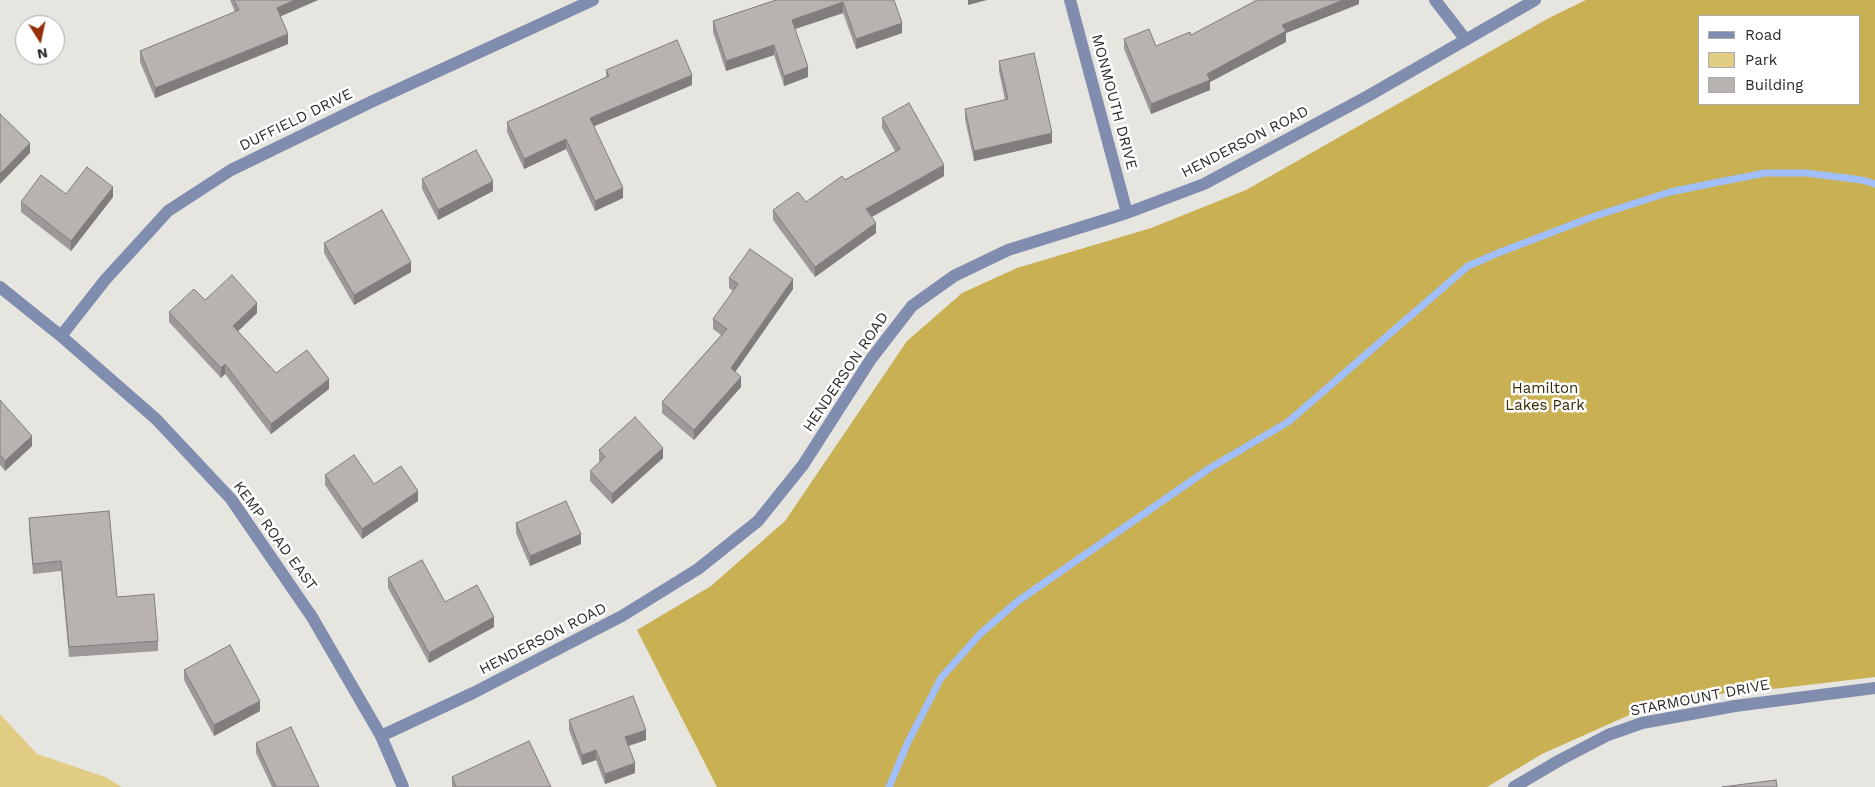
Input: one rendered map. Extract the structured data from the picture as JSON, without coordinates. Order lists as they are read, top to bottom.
{
  "streets": {
    "street": [
      "MONMOUTH DRIVE",
      "DUFFIELD DRIVE",
      "HENDERSON ROAD",
      "KEMP ROAD EAST",
      "STARMOUNT DRIVE"
    ]
  },
  "crossings": [
    ["MONMOUTH DRIVE", "HENDERSON ROAD"],
    ["DUFFIELD DRIVE", "KEMP ROAD EAST"],
    ["HENDERSON ROAD", "KEMP ROAD EAST"]
  ],
  "parks": ["Hamilton Lakes Park"],
  "legend": ["Road", "Park", "Building"],
  "north": "bottom"
}
